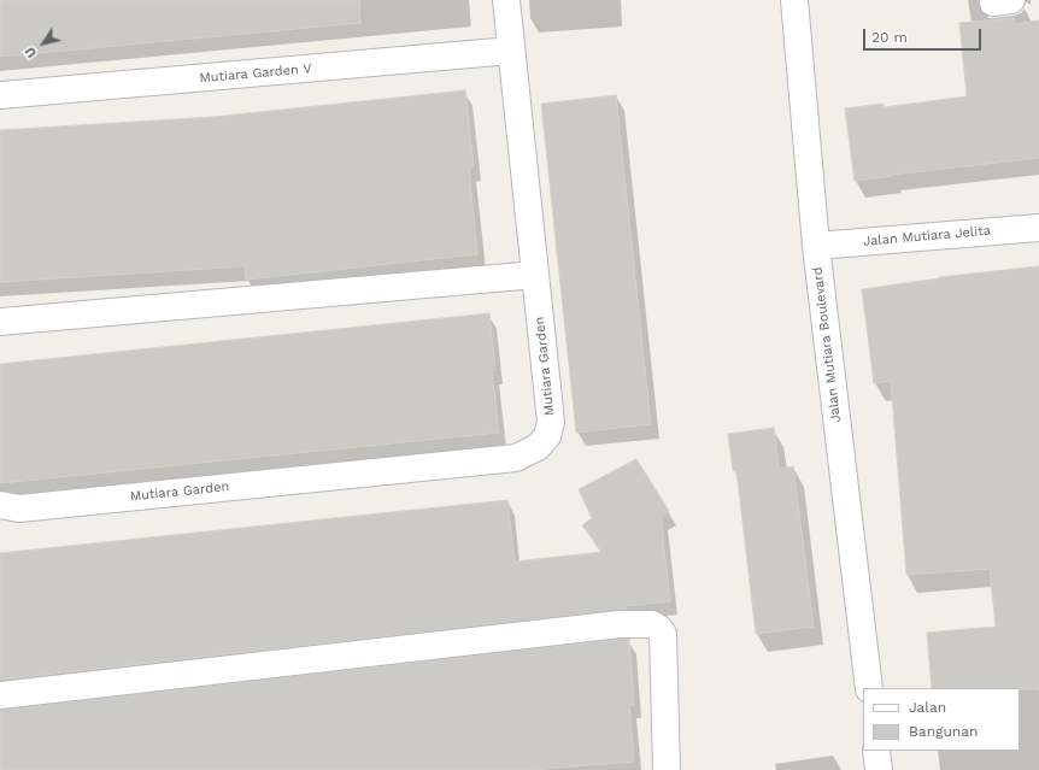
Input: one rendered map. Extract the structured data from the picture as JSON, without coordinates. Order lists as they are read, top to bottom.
{
  "streets": {
    "street": [
      "Mutiara Garden V",
      "Jalan Mutiara Jelita",
      "Jalan Mutiara Boulevard",
      "Mutiara Garden"
    ]
  },
  "crossings": [
    ["Mutiara Garden V", "Mutiara Garden"],
    ["Jalan Mutiara Jelita", "Jalan Mutiara Boulevard"]
  ],
  "legend": ["Jalan", "Bangunan"],
  "scale_bar": "20 m",
  "north": "bottom left"
}
